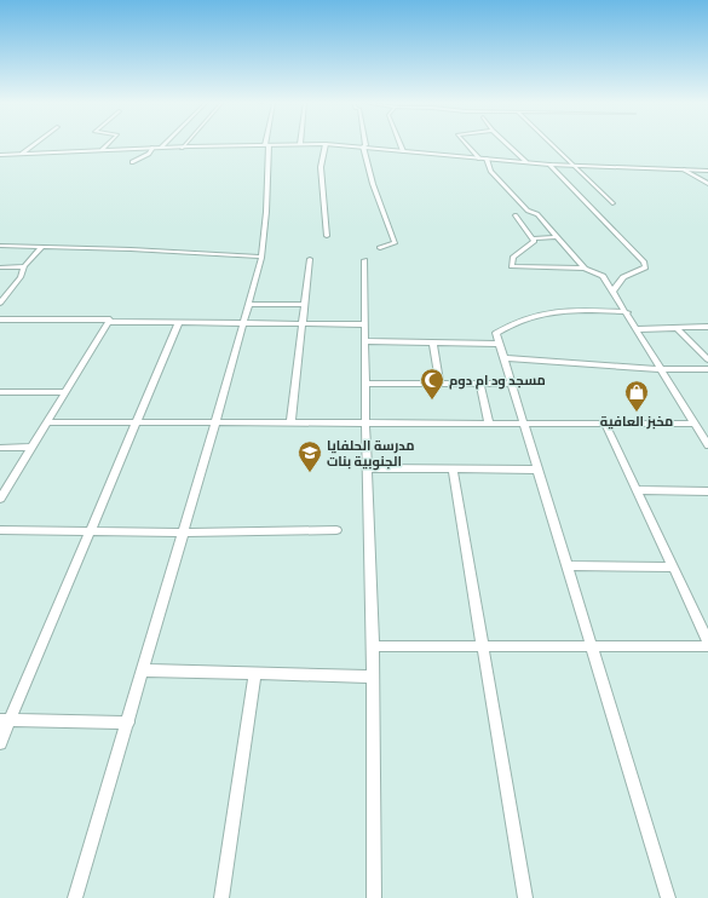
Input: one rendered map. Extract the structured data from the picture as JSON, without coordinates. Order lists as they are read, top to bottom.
{
  "places": {
    "mosque": ["مسجد ود ام دوم"],
    "shop": ["مخبز العافية"],
    "school or university": ["مدرسة الحلفايا الجنوبية بنات"]
  }
}
